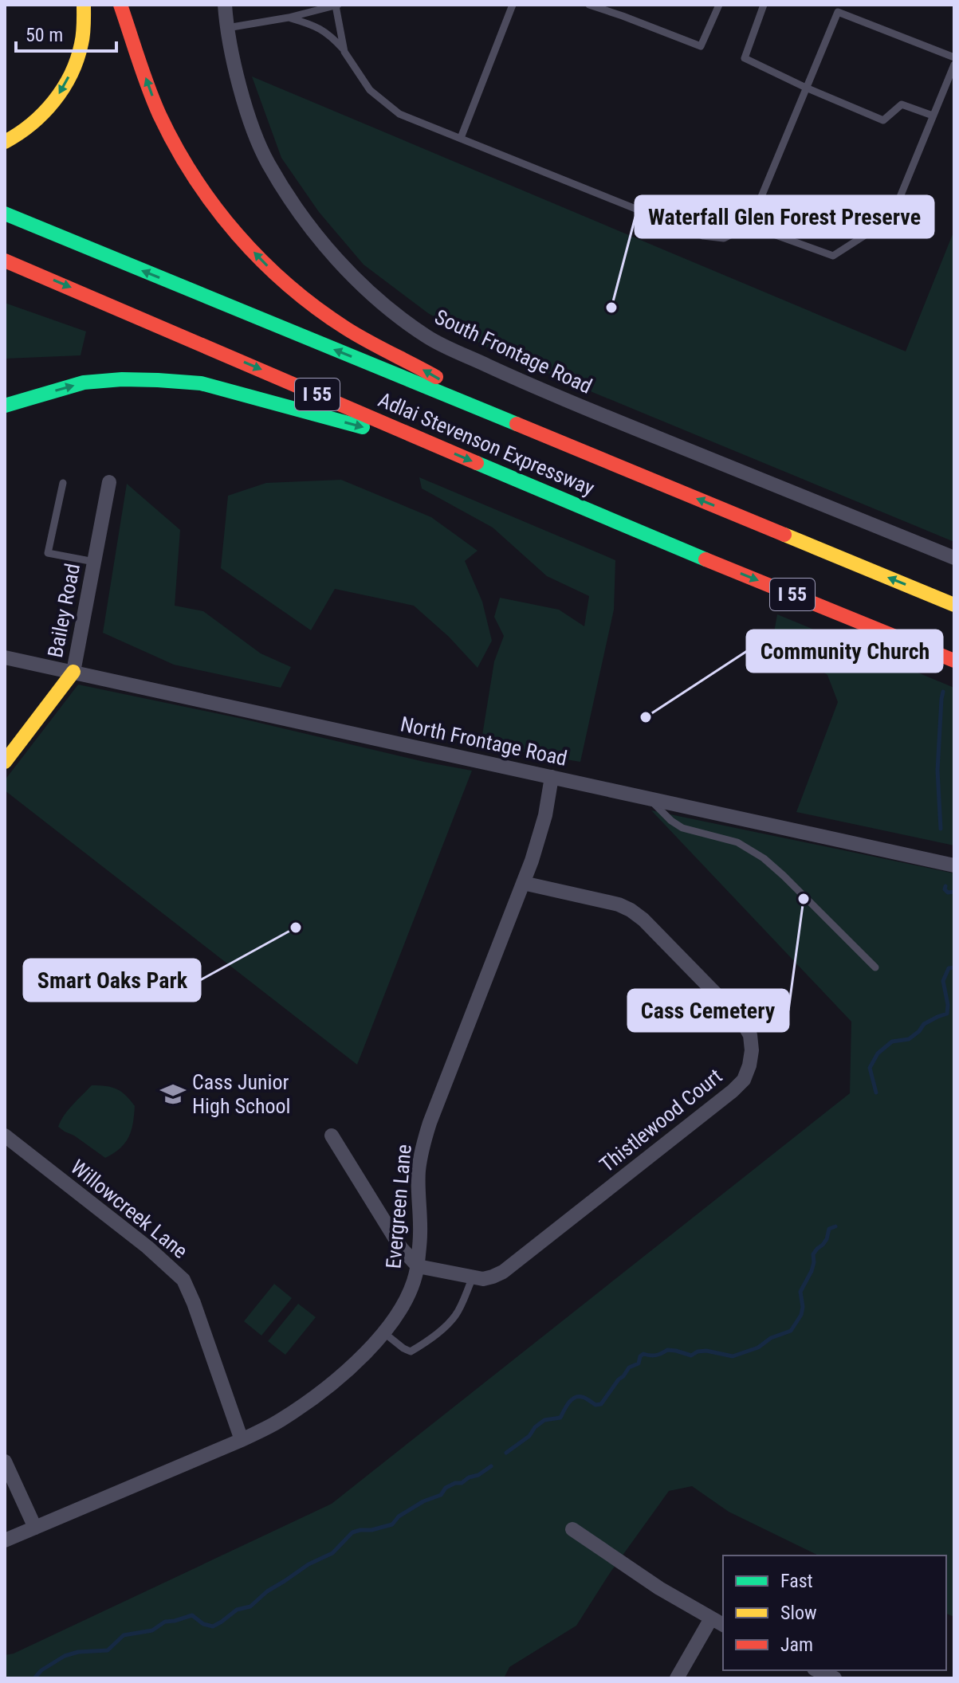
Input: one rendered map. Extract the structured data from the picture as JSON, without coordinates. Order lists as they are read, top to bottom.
{
  "streets": {
    "main road": ["I 55", "Adlai Stevenson Expressway", "Bailey Road"],
    "street": [
      "South Frontage Road",
      "North Frontage Road",
      "Thistlewood Court",
      "Evergreen Lane",
      "Willowcreek Lane"
    ]
  },
  "crossings": [
    ["Bailey Road", "North Frontage Road"],
    ["North Frontage Road", "Evergreen Lane"],
    ["Thistlewood Court", "Evergreen Lane"],
    ["Evergreen Lane", "Willowcreek Lane"]
  ],
  "places": {
    "other": [
      "Waterfall Glen Forest Preserve",
      "Community Church",
      "Cass Cemetery",
      "Smart Oaks Park"
    ],
    "school or university": ["Cass Junior High School"]
  },
  "legend": ["Fast", "Slow", "Jam"],
  "scale_bar": "50 m"
}
